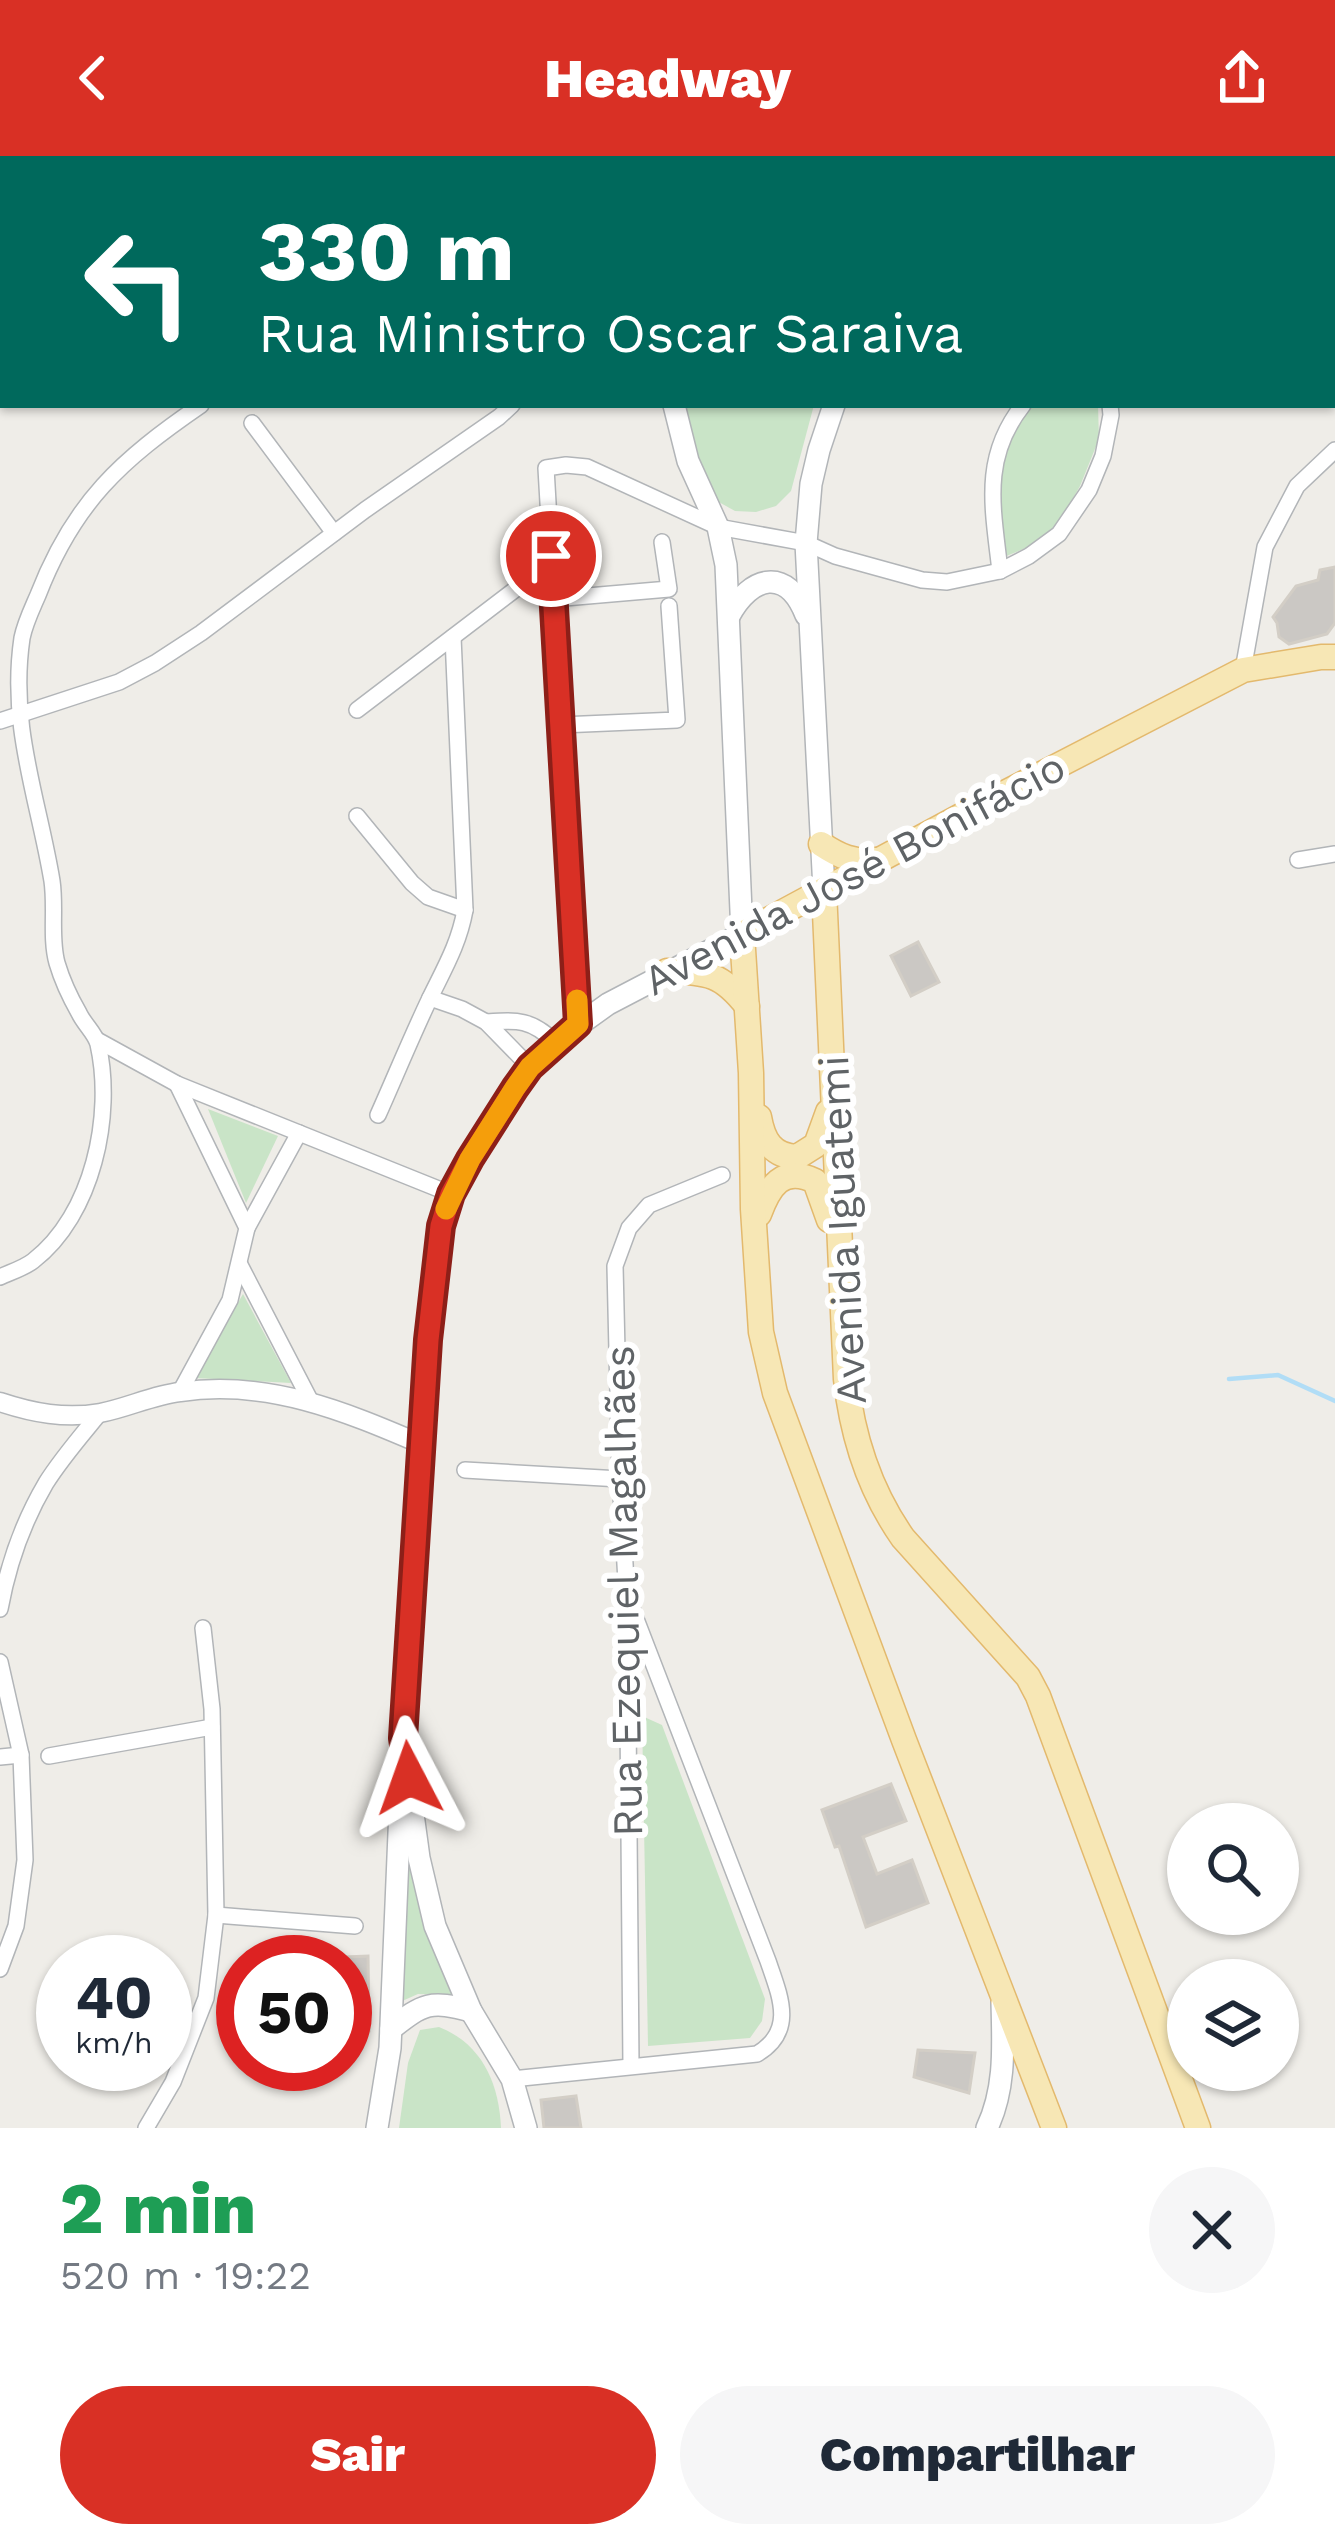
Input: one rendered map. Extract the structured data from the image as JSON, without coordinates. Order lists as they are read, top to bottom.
{
  "streets": {
    "main road": ["Avenida José Bonifácio", "Avenida Iguatemi"],
    "street": ["Rua Ezequiel Magalhães"]
  },
  "crossings": [
    ["Avenida José Bonifácio", "Avenida Iguatemi"]
  ],
  "page": {
    "header": "Headway",
    "turn": ["330 m", "Rua Ministro Oscar Saraiva"],
    "speed": "40 km/h",
    "limit": "50",
    "heading": ["2 min", "520 m · 19:22"],
    "buttons": ["Sair", "Compartilhar"]
  }
}
